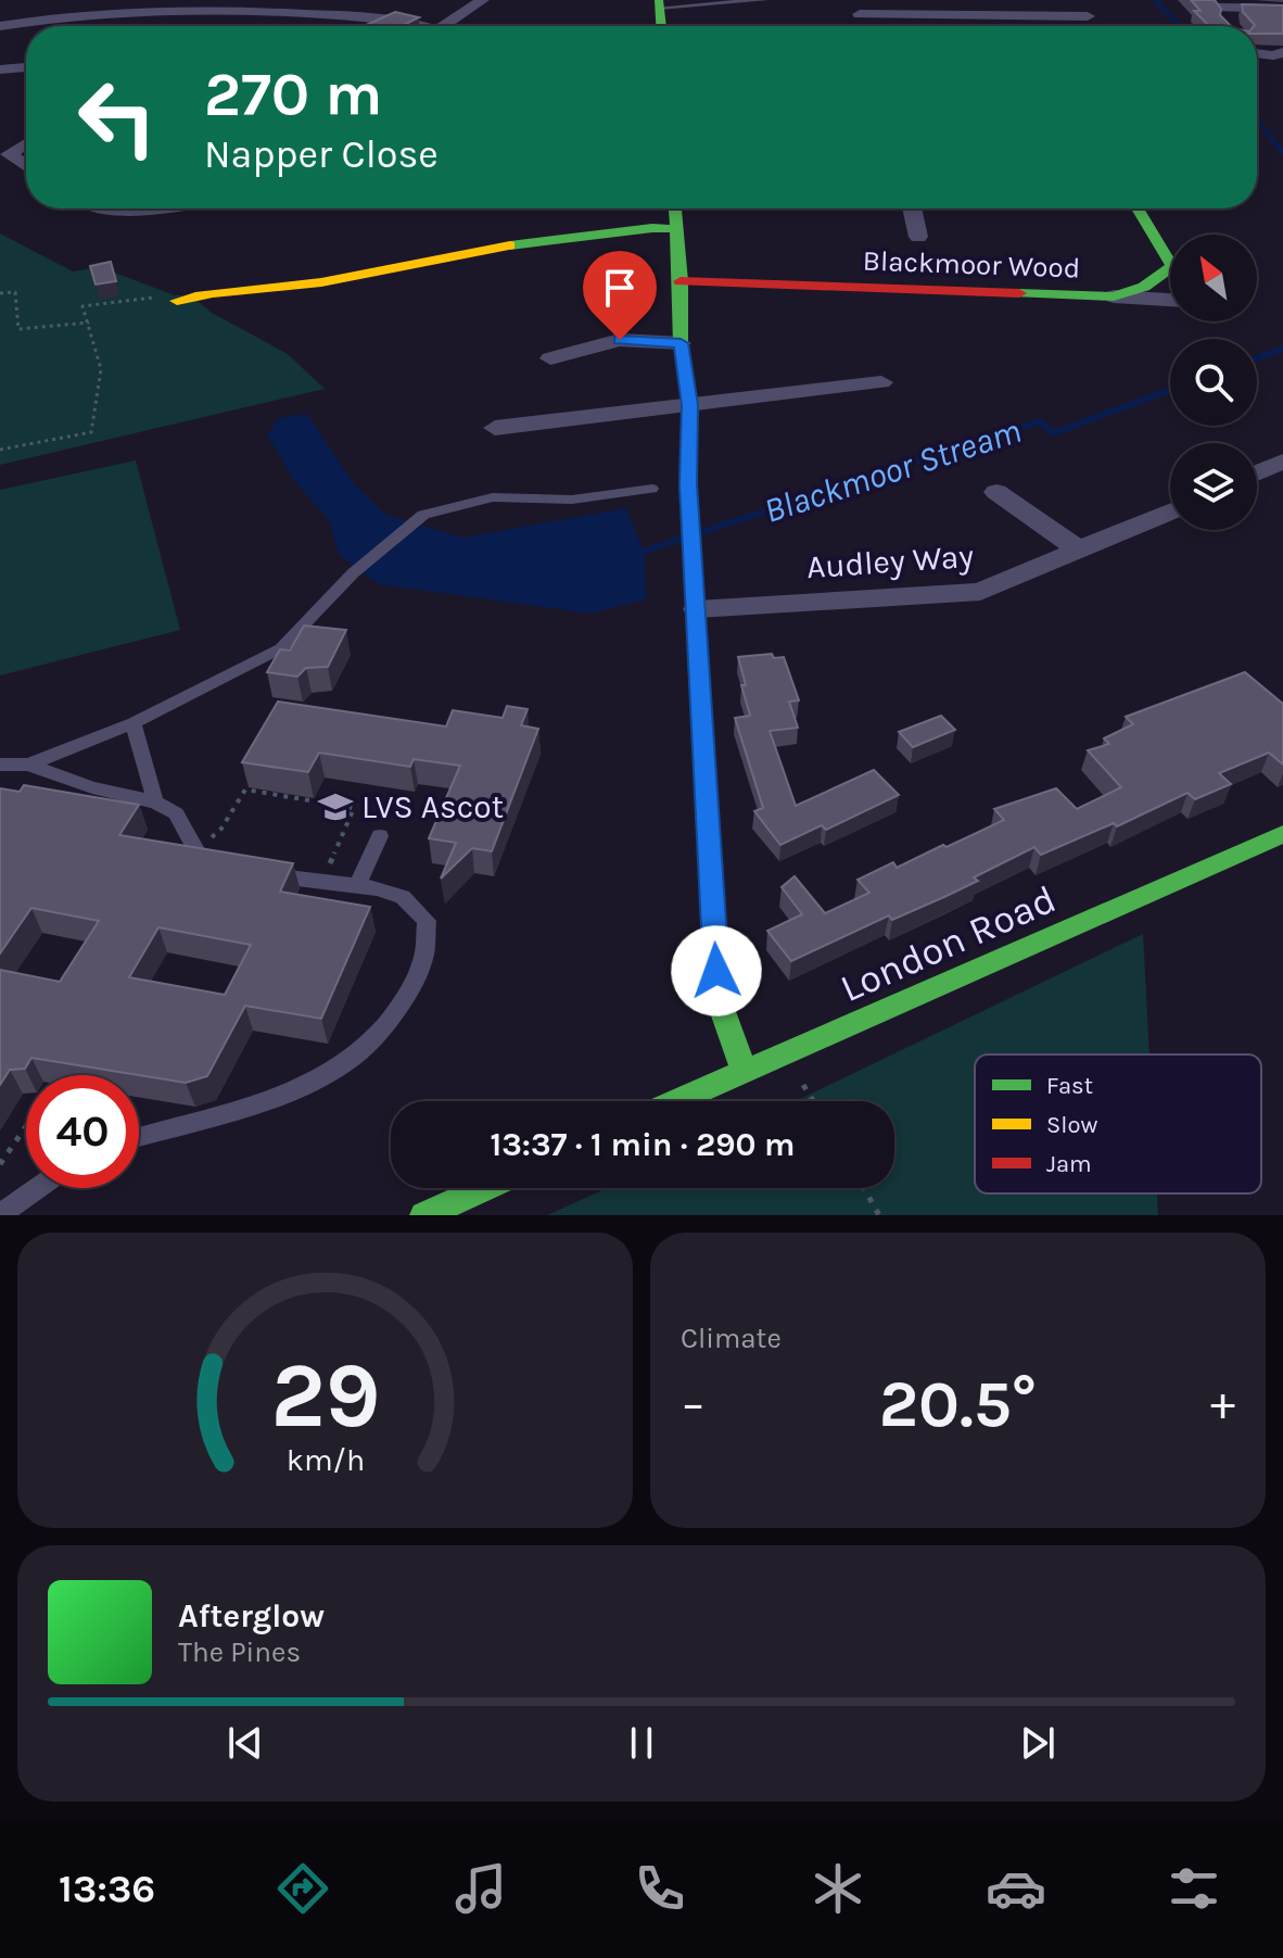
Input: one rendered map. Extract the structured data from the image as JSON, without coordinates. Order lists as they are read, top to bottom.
{
  "streets": {
    "street": ["Blackmoor Wood", "Audley Way", "London Road"]
  },
  "water": ["Blackmoor Stream"],
  "places": {
    "school or university": ["LVS Ascot"]
  },
  "legend": ["Fast", "Slow", "Jam"],
  "north": "top left",
  "page": {
    "turn": ["270 m", "Napper Close"],
    "limit": "40",
    "trip": "13:37 · 1 min · 290 m",
    "tile": "Climate",
    "heat": ["−", "20.5°", "+"],
    "song": ["Afterglow", "The Pines"],
    "tabs": "13:36",
    "gauge": ["29", "km/h"]
  }
}
